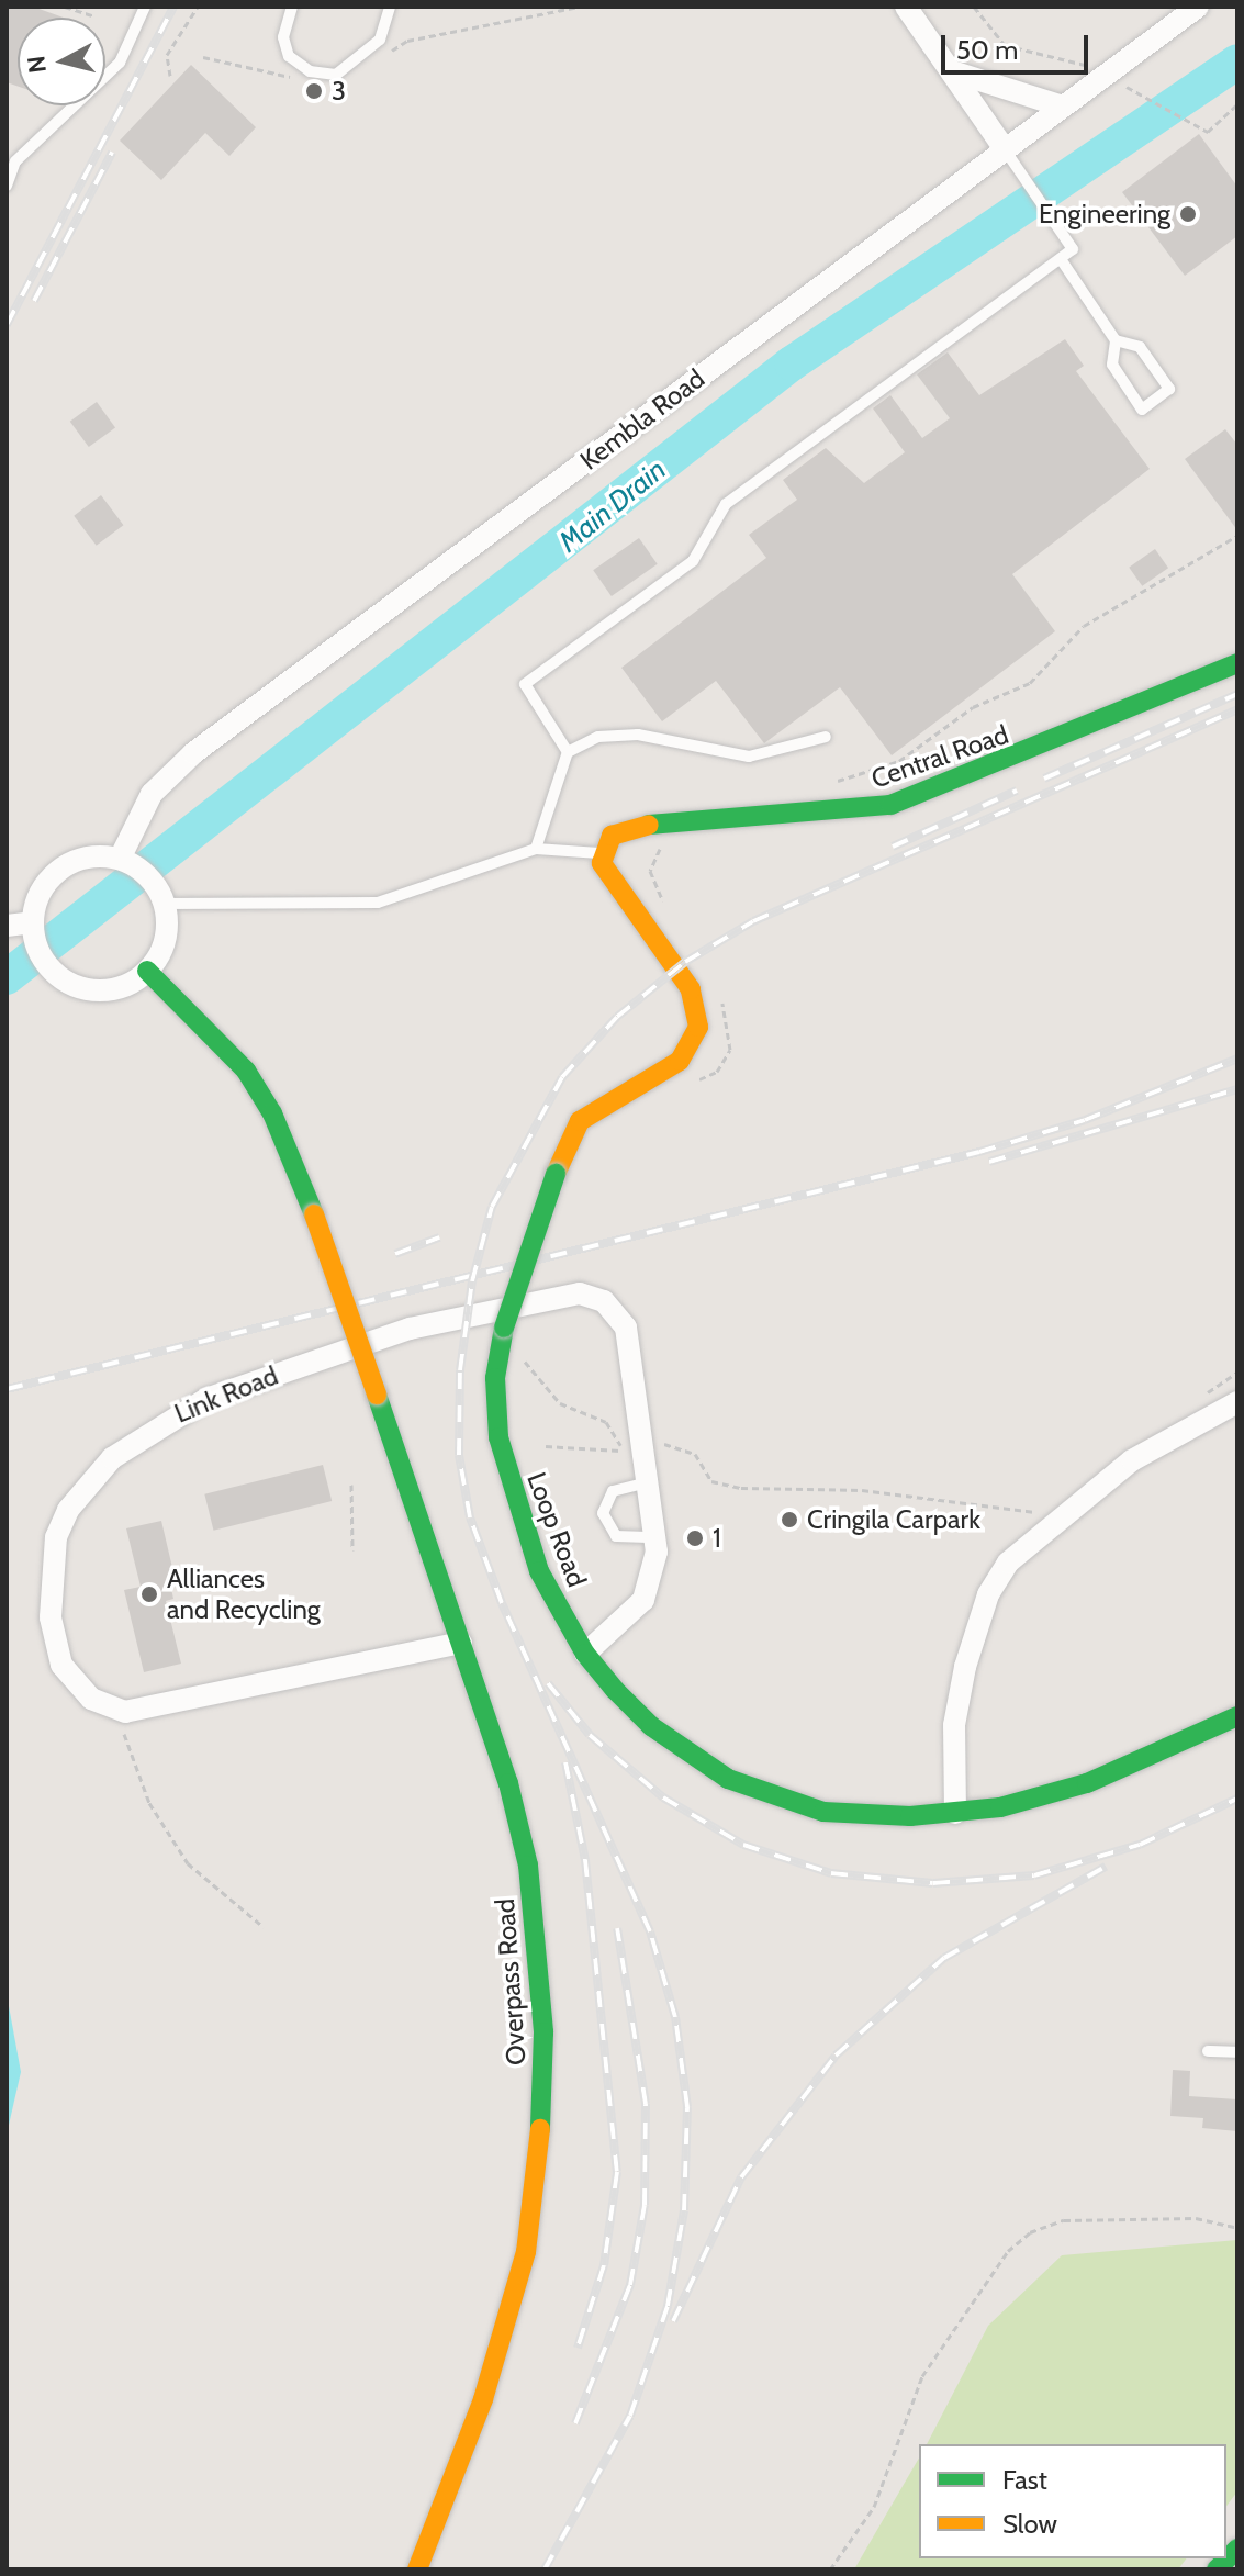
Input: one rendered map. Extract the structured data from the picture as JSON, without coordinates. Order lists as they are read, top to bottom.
{
  "streets": {
    "street": [
      "Kembla Road",
      "Central Road",
      "Link Road",
      "Loop Road",
      "Overpass Road"
    ]
  },
  "crossings": [
    ["Kembla Road", "Overpass Road"],
    ["Central Road", "Loop Road"],
    ["Link Road", "Loop Road"]
  ],
  "water": ["Main Drain"],
  "places": [
    "3",
    "Engineering",
    "Cringila Carpark",
    "1",
    "Alliances and Recycling"
  ],
  "legend": ["Fast", "Slow"],
  "scale_bar": "50 m",
  "north": "left"
}
